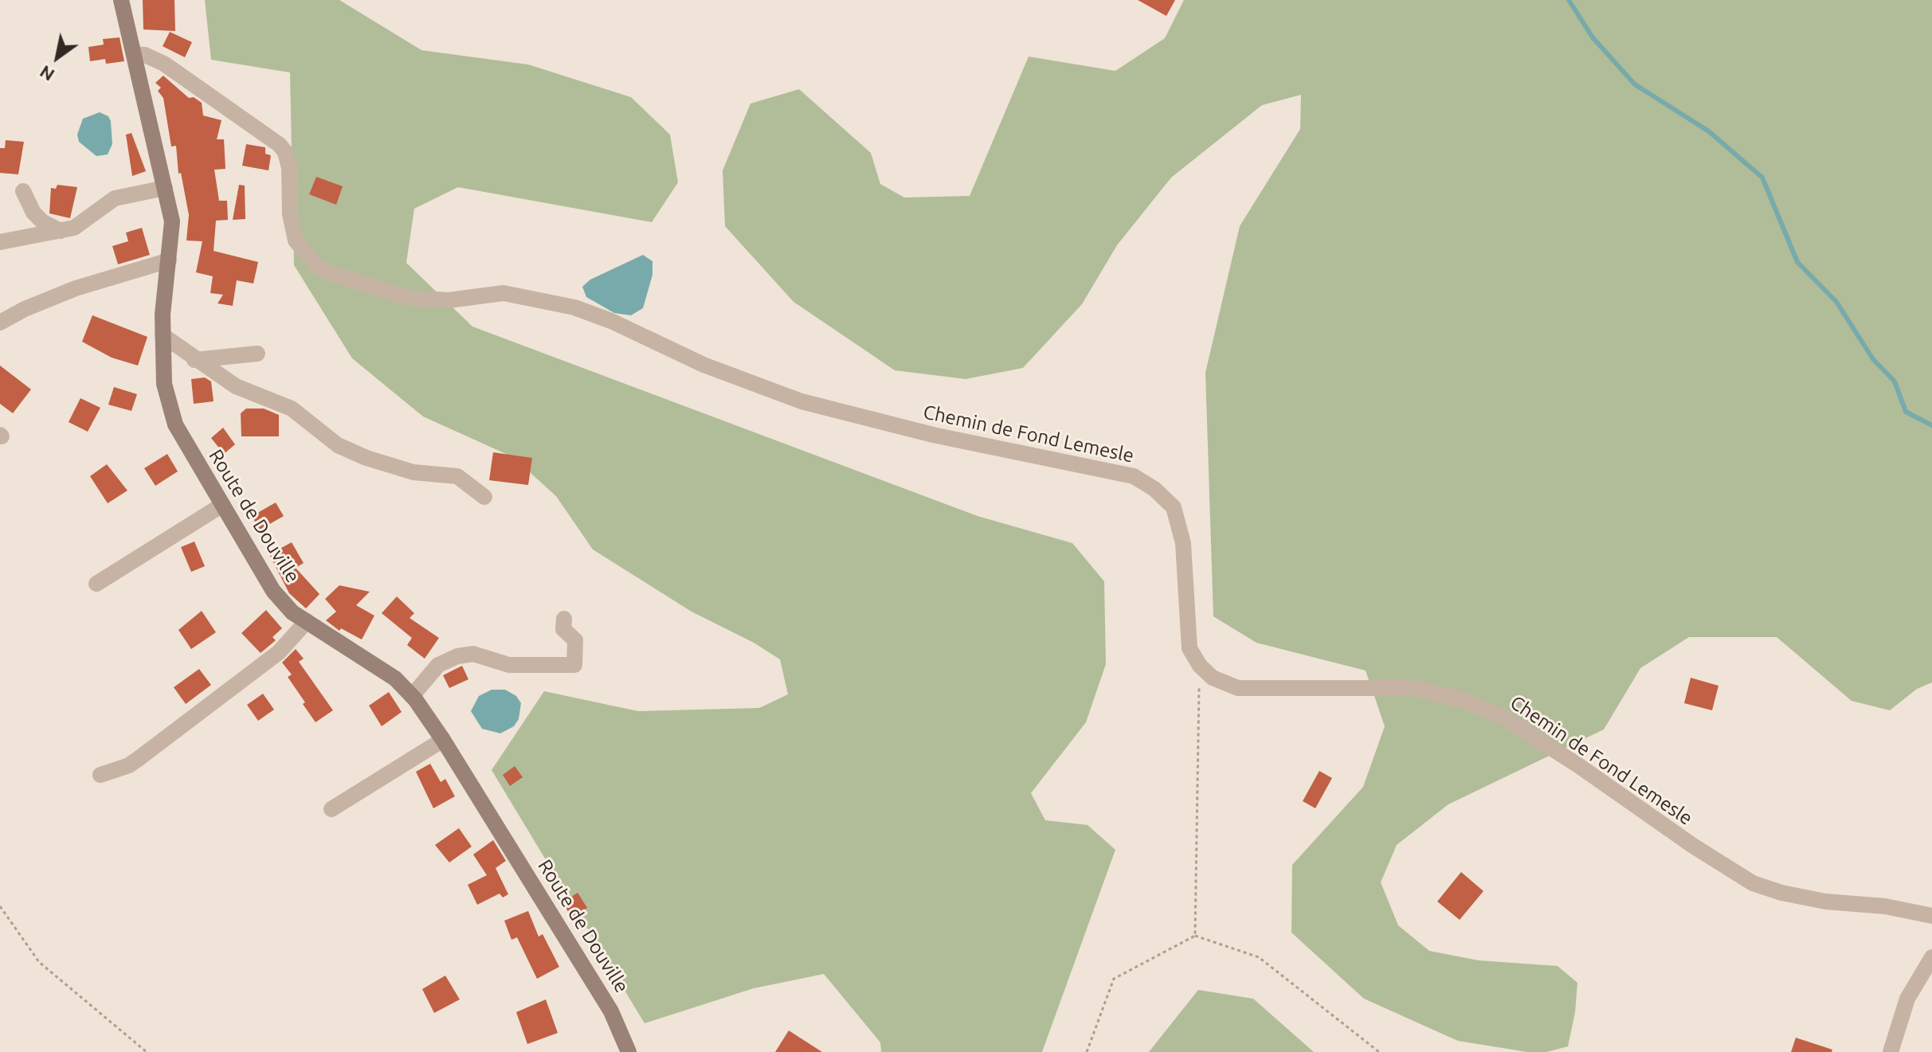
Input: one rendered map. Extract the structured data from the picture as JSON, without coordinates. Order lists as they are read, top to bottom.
{
  "streets": {
    "main road": ["Route de Douville"],
    "street": ["Chemin de Fond Lemesle"]
  },
  "crossings": [
    ["Chemin de Fond Lemesle", "Route de Douville"]
  ],
  "north": "bottom left"
}
